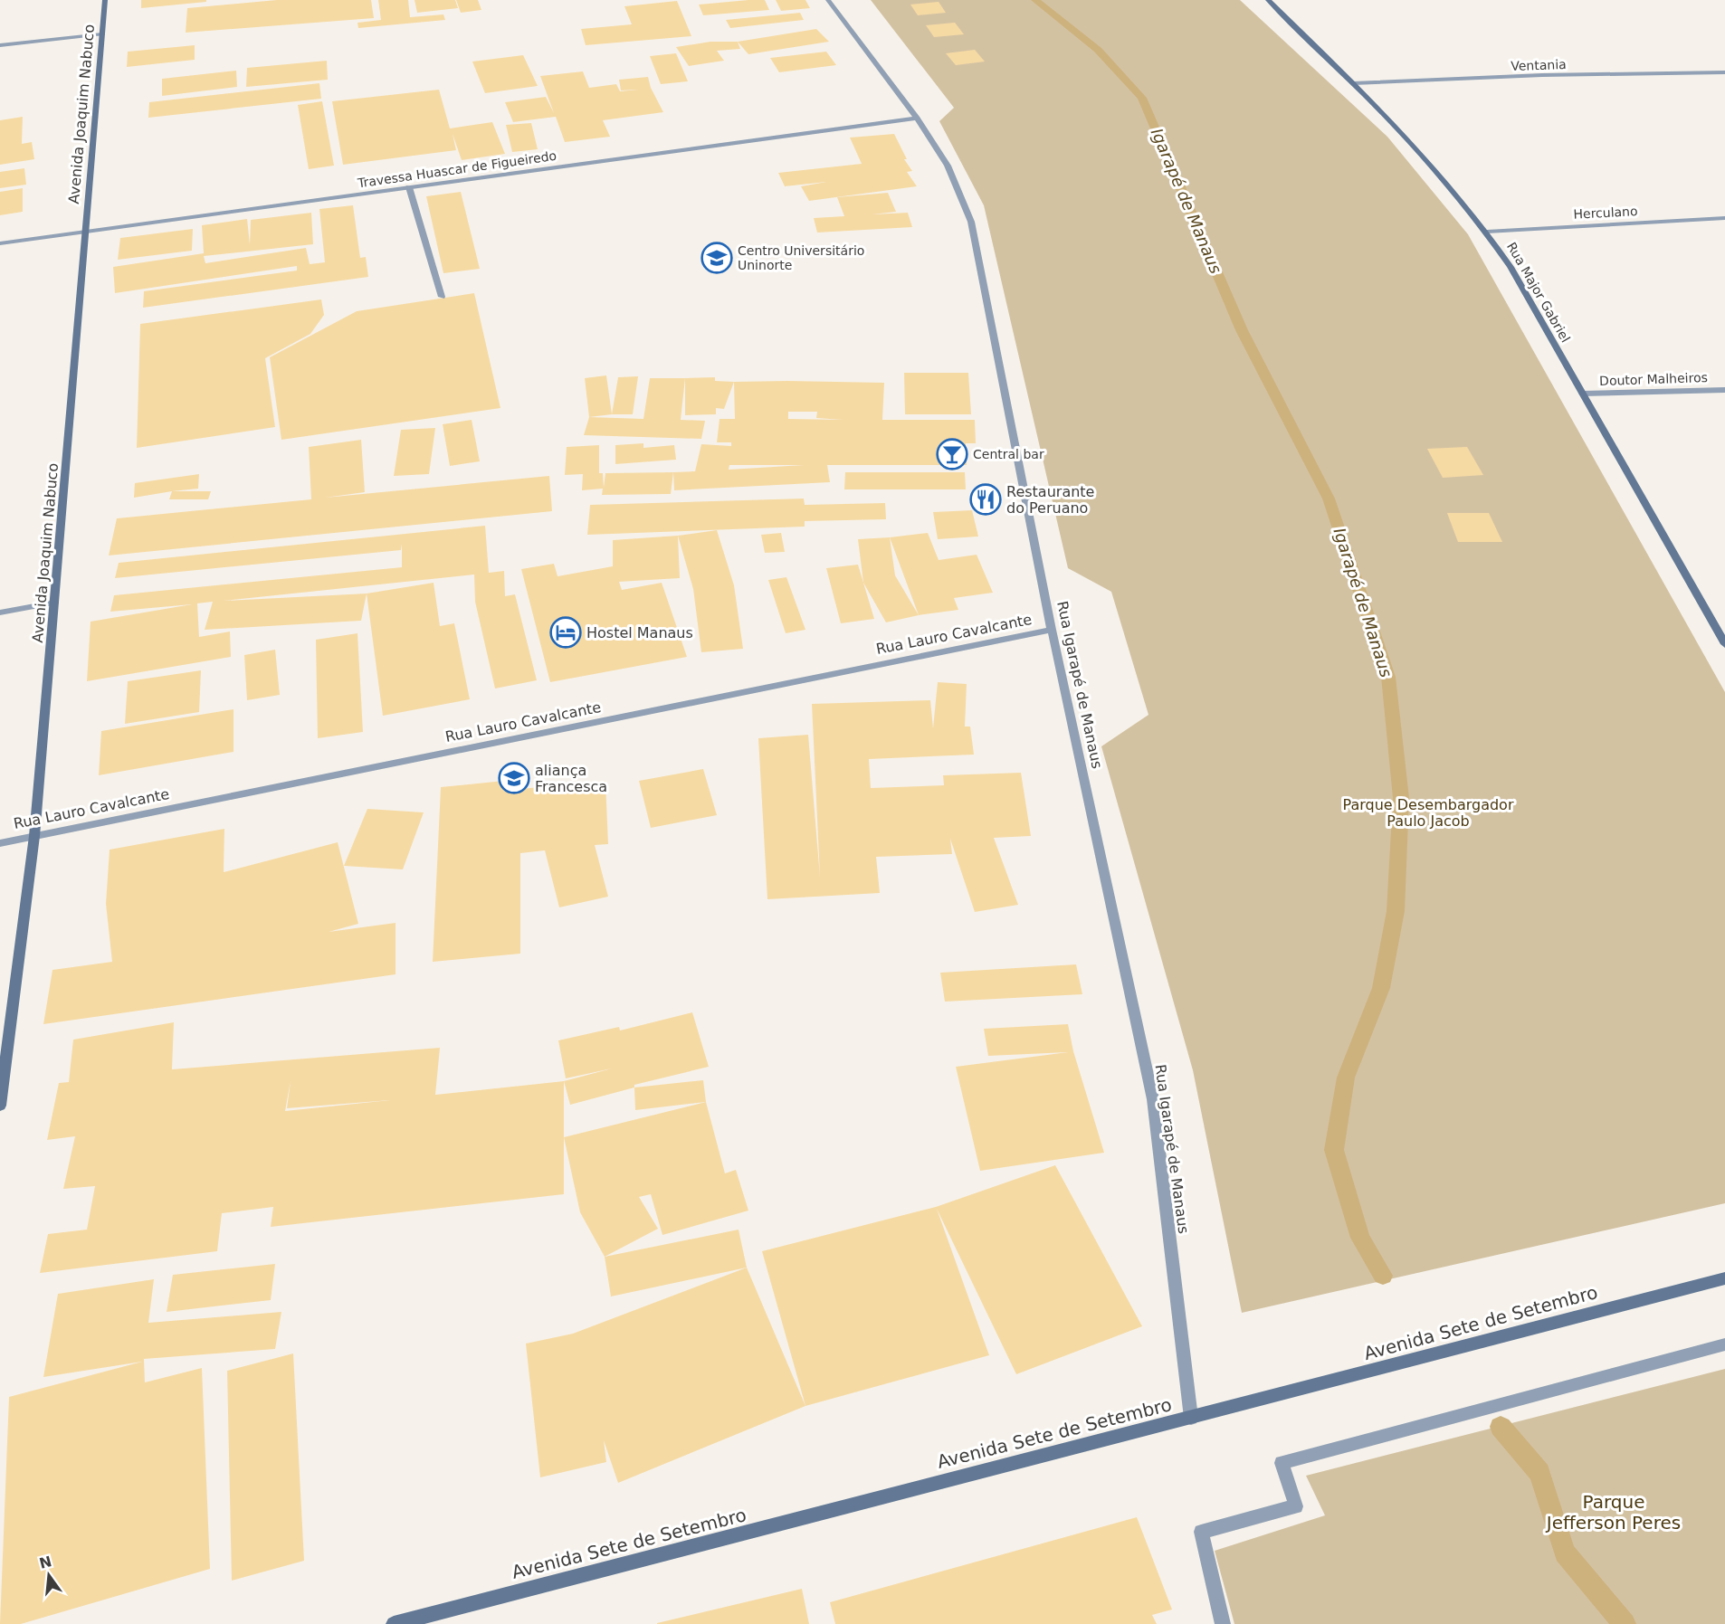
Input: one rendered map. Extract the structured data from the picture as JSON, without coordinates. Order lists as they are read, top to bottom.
{
  "streets": {
    "main road": ["Avenida Joaquim Nabuco", "Rua Major Gabriel", "Avenida Sete de Setembro"],
    "street": [
      "Ventania",
      "Travessa Huascar de Figueiredo",
      "Herculano",
      "Doutor Malheiros",
      "Rua Lauro Cavalcante",
      "Rua Igarapé de Manaus"
    ]
  },
  "crossings": [
    ["Ventania", "Rua Major Gabriel"],
    ["Avenida Joaquim Nabuco", "Travessa Huascar de Figueiredo"],
    ["Avenida Joaquim Nabuco", "Rua Lauro Cavalcante"],
    ["Travessa Huascar de Figueiredo", "Rua Igarapé de Manaus"],
    ["Herculano", "Rua Major Gabriel"],
    ["Rua Major Gabriel", "Doutor Malheiros"],
    ["Rua Lauro Cavalcante", "Rua Igarapé de Manaus"],
    ["Rua Igarapé de Manaus", "Avenida Sete de Setembro"]
  ],
  "water": ["Igarapé de Manaus"],
  "parks": ["Parque Desembargador Paulo Jacob", "Parque Jefferson Peres"],
  "places": {
    "school or university": ["Centro Universitário Uninorte", "aliança Francesca"],
    "bar": ["Central bar"],
    "restaurant": ["Restaurante do Peruano"],
    "hotel": ["Hostel Manaus"]
  },
  "north": "top"
}
